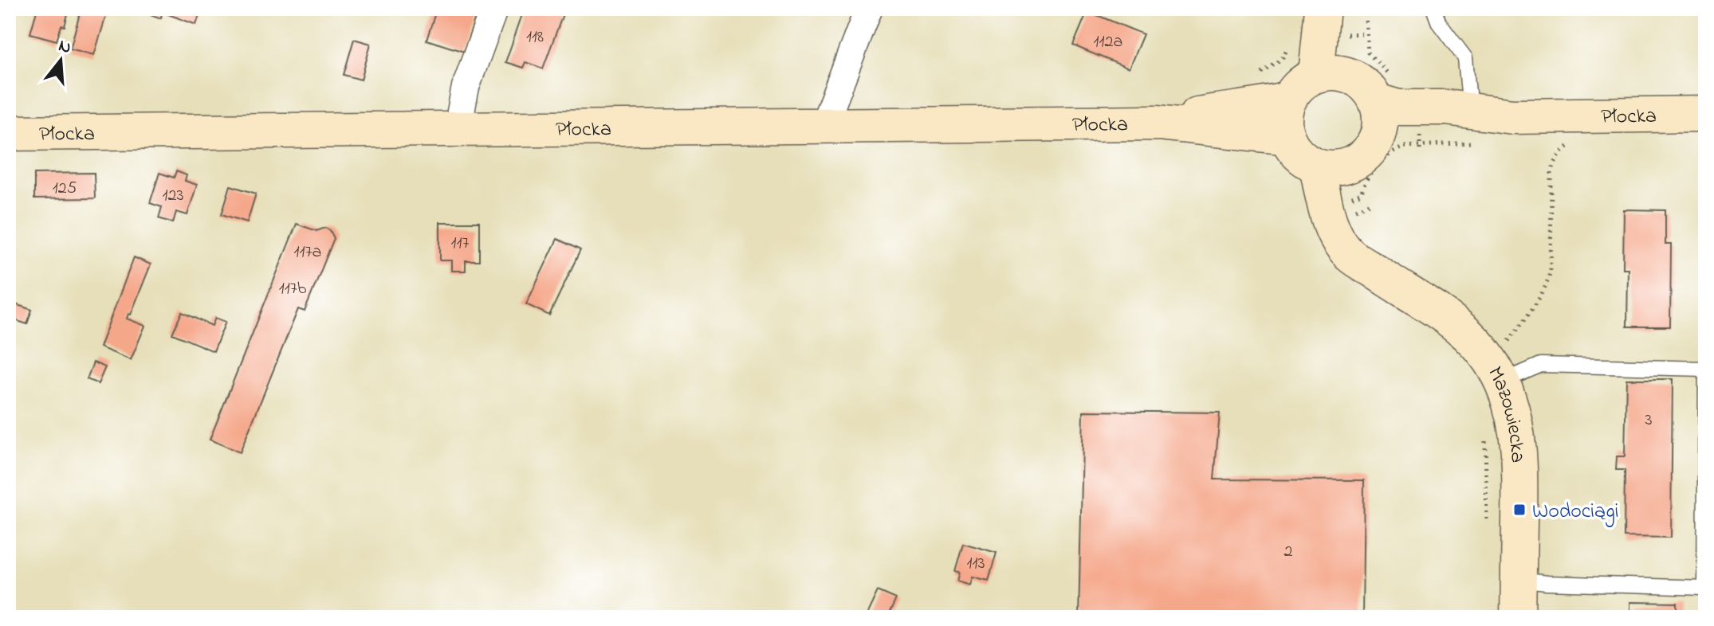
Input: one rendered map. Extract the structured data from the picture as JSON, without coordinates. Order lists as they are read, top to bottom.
{
  "streets": {
    "street": ["Płocka", "Mazowiecka"]
  },
  "crossings": [
    ["Płocka", "Mazowiecka"]
  ],
  "places": {
    "transit": ["Wodociągi"]
  },
  "house_numbers": [
    "118",
    "112a",
    "125",
    "123",
    "117",
    "117a",
    "117b",
    "3",
    "2",
    "113"
  ],
  "north": "top"
}
